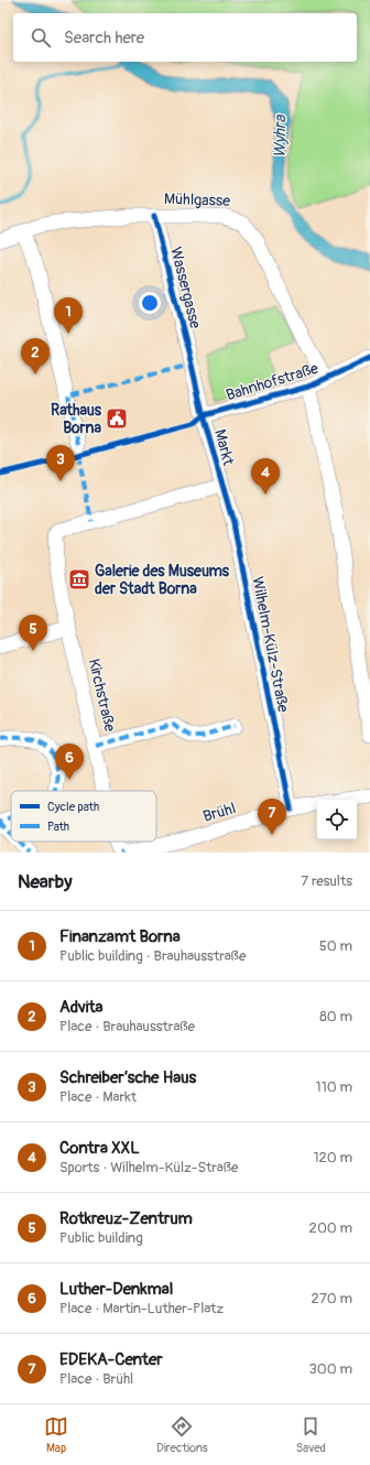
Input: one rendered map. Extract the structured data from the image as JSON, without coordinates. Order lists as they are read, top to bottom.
{
  "streets": {
    "street": [
      "Mühlgasse",
      "Wassergasse",
      "Bahnhofstraße",
      "Markt",
      "Wilhelm-Külz-Straße",
      "Kirchstraße",
      "Brühl"
    ]
  },
  "crossings": [
    ["Mühlgasse", "Wassergasse"],
    ["Mühlgasse", "Bahnhofstraße"],
    ["Wassergasse", "Markt"],
    ["Bahnhofstraße", "Markt"],
    ["Markt", "Wilhelm-Külz-Straße"],
    ["Markt", "Kirchstraße"],
    ["Wilhelm-Külz-Straße", "Brühl"],
    ["Kirchstraße", "Brühl"]
  ],
  "water": ["Wyhra"],
  "places": {
    "public building": ["Rathaus Borna"],
    "museum": ["Galerie des Museums der Stadt Borna"]
  },
  "legend": ["Cycle path", "Path"],
  "page": {
    "search": "Search here",
    "pins": [
      "1",
      "2",
      "3",
      "4",
      "5",
      "6",
      "7"
    ],
    "heading": ["Nearby", "7 results"],
    "list": [
      {
        "mark": "1",
        "name": "Finanzamt Borna",
        "note": "Public building · Brauhausstraße",
        "value": "50 m"
      },
      {
        "mark": "2",
        "name": "Advita",
        "note": "Place · Brauhausstraße",
        "value": "80 m"
      },
      {
        "mark": "3",
        "name": "Schreiber’sche Haus",
        "note": "Place · Markt",
        "value": "110 m"
      },
      {
        "mark": "4",
        "name": "Contra XXL",
        "note": "Sports · Wilhelm-Külz-Straße",
        "value": "120 m"
      },
      {
        "mark": "5",
        "name": "Rotkreuz-Zentrum",
        "note": "Public building",
        "value": "200 m"
      },
      {
        "mark": "6",
        "name": "Luther-Denkmal",
        "note": "Place · Martin-Luther-Platz",
        "value": "270 m"
      },
      {
        "mark": "7",
        "name": "EDEKA-Center",
        "note": "Place · Brühl",
        "value": "300 m"
      }
    ],
    "nav": ["Map", "Directions", "Saved"]
  }
}
